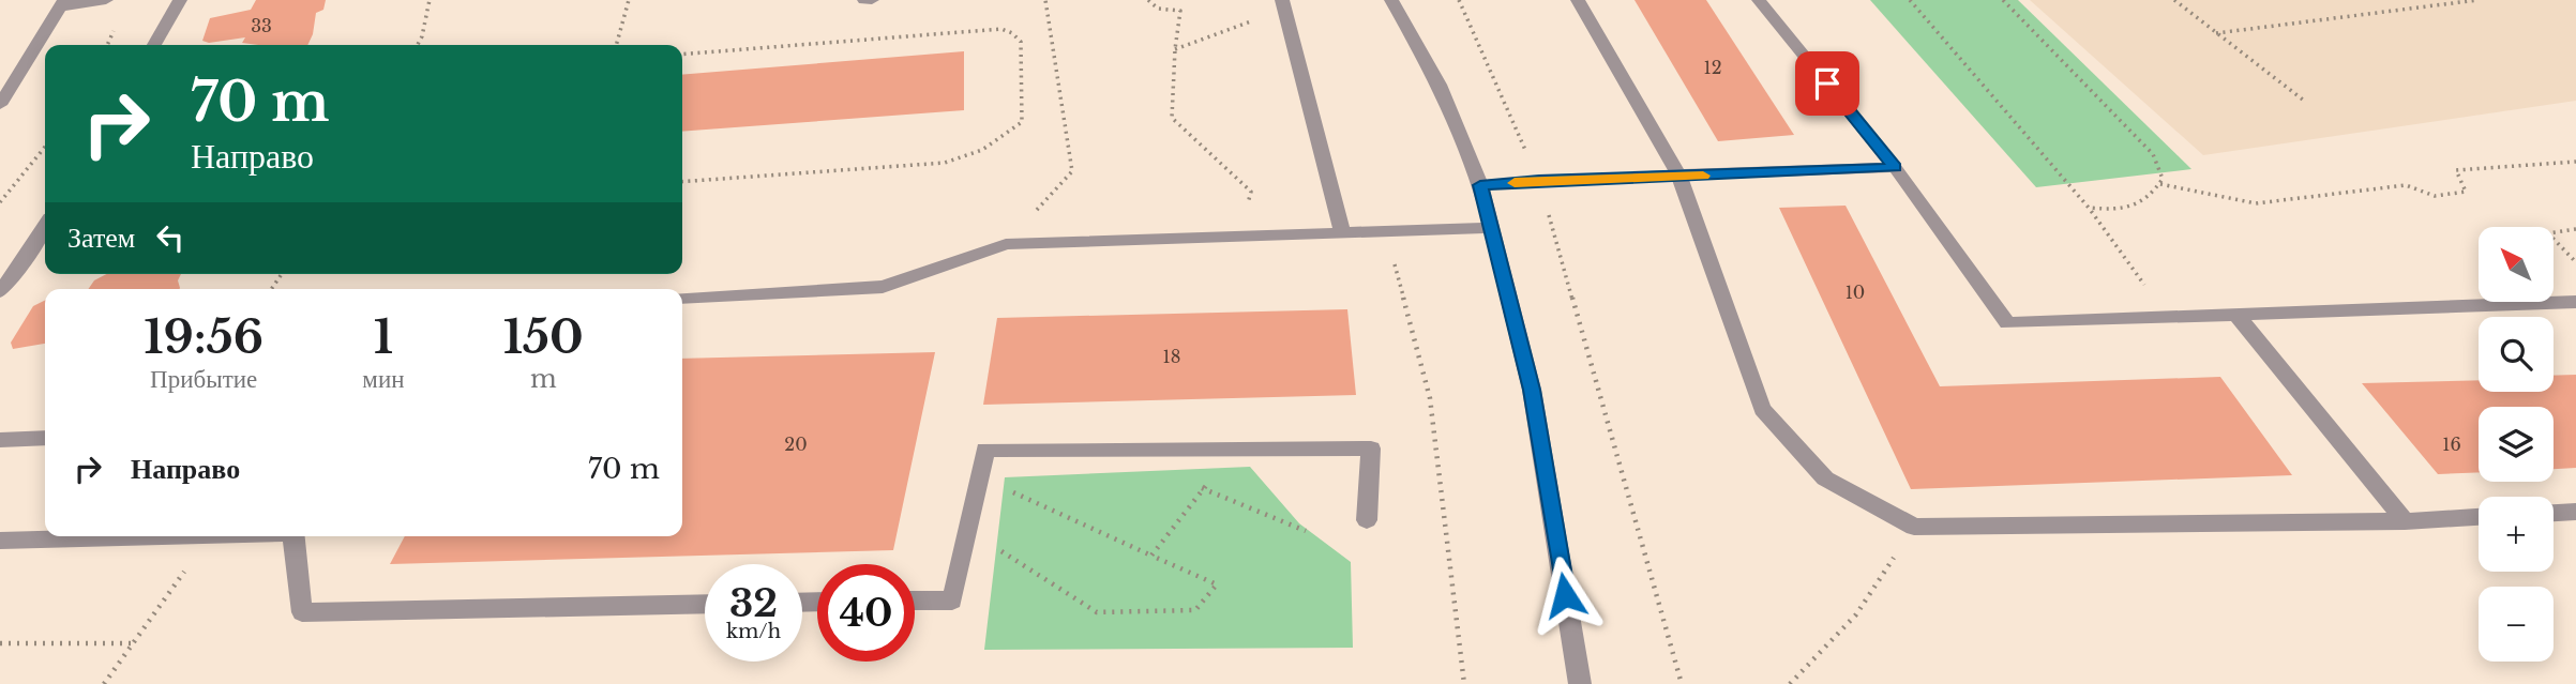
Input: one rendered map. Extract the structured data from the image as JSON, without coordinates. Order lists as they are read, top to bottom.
{
  "house_numbers": [
    "33",
    "12",
    "10",
    "18",
    "20",
    "16"
  ],
  "north": "top left",
  "page": {
    "turn": ["70 m", "Направо"],
    "then": "Затем",
    "map_buttons": ["+", "−"],
    "eta": [
      "19:56",
      "Прибытие",
      "1",
      "мин",
      "150",
      "m"
    ],
    "list": [
      {
        "name": "Направо",
        "value": "70 m"
      }
    ],
    "speed": "32 km/h",
    "limit": "40"
  }
}
